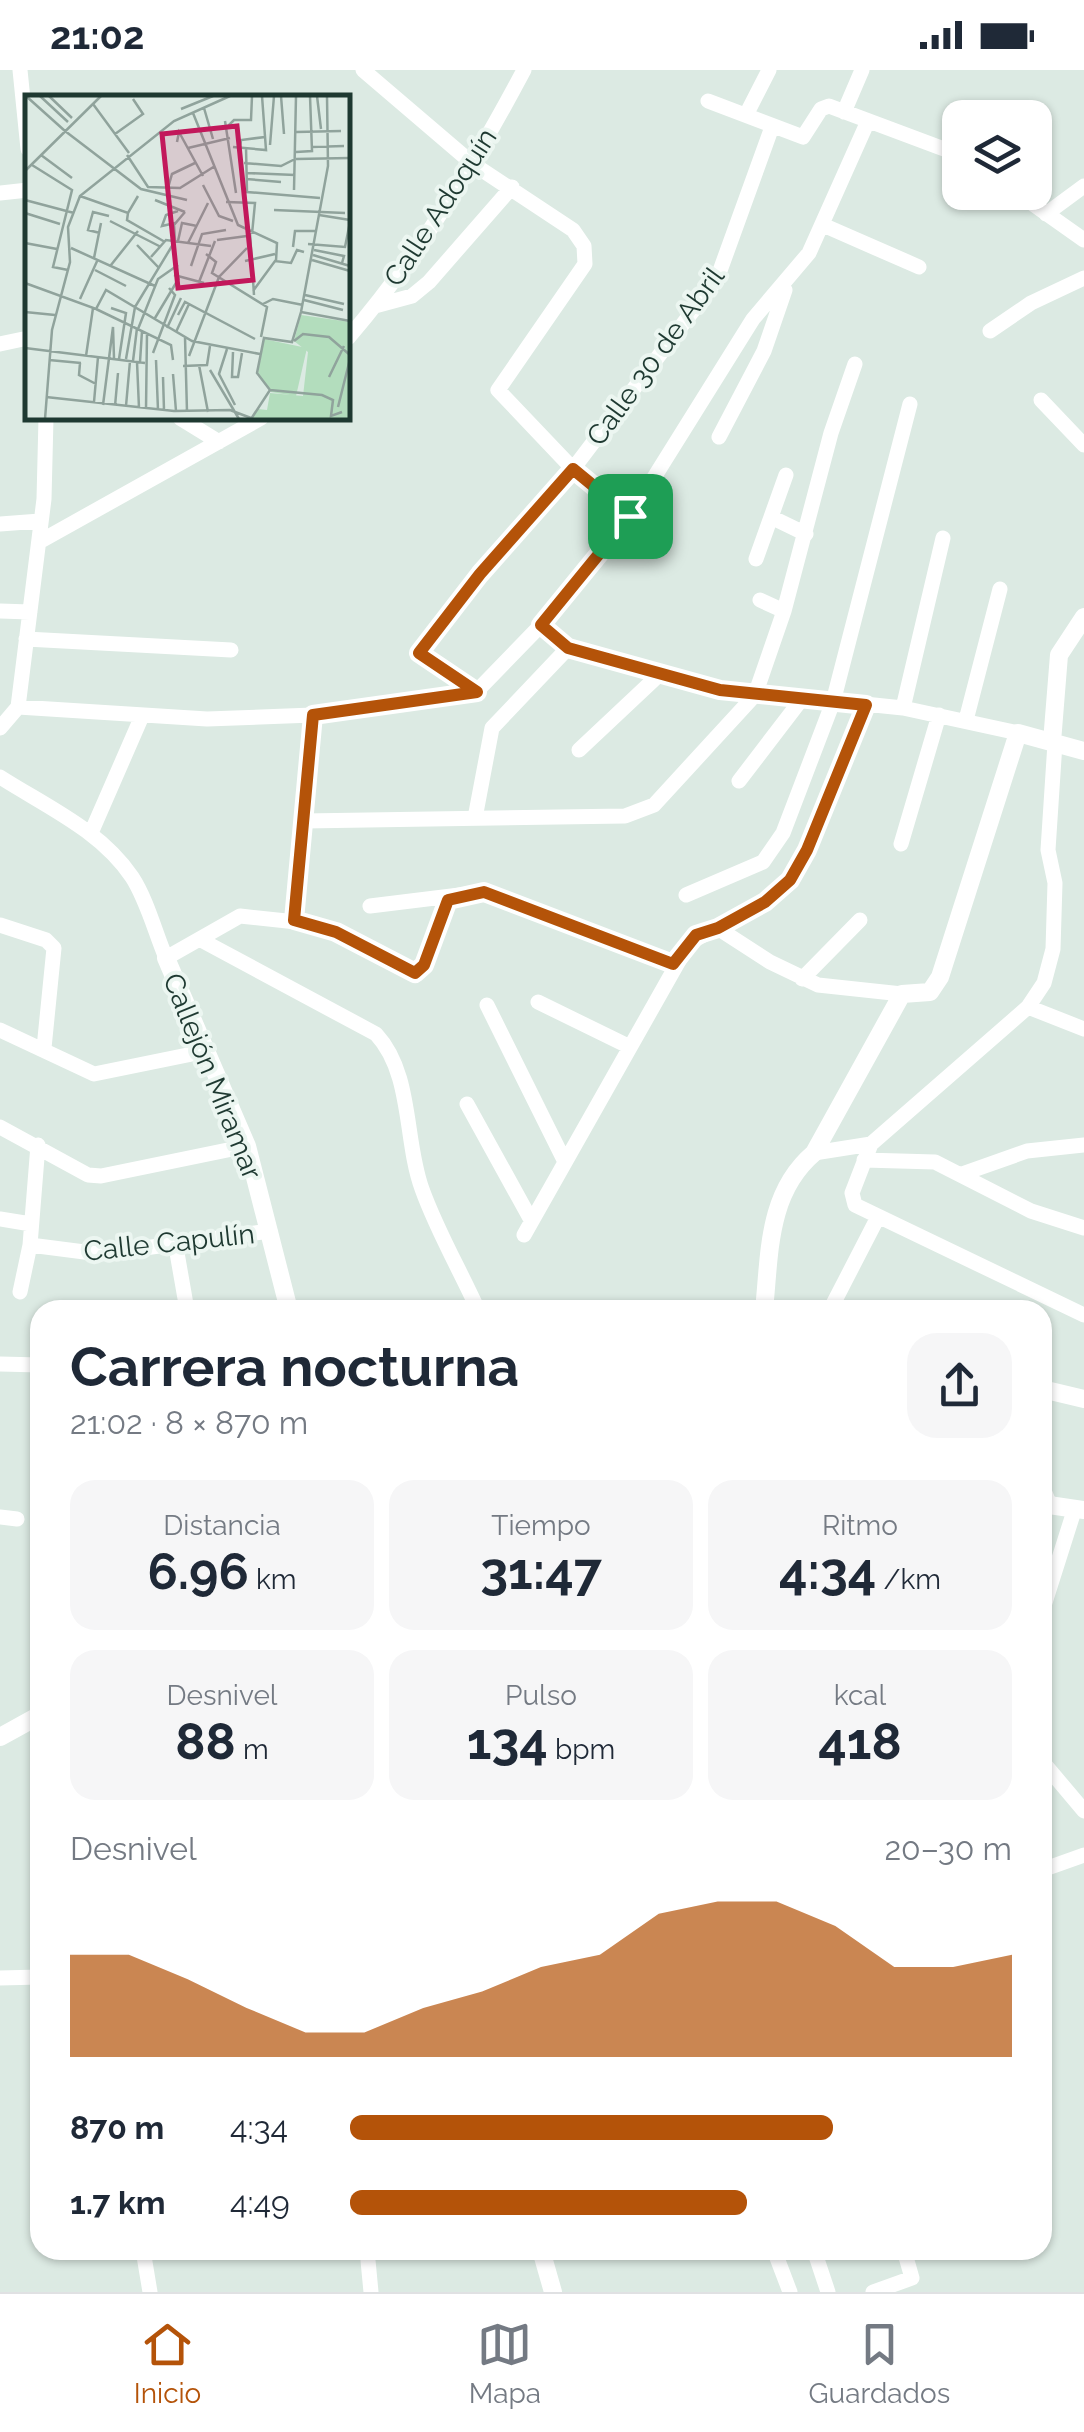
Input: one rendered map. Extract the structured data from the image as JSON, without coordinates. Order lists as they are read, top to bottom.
{
  "streets": {
    "street": [
      "Calle Adoquín",
      "Calle 30 de Abril",
      "Callejón Miramar",
      "Calle Capulín"
    ]
  },
  "crossings": [
    ["Callejón Miramar", "Calle Capulín"]
  ],
  "page": {
    "status": "21:02",
    "heading": ["Carrera nocturna", "21:02 · 8 × 870 m"],
    "stats": [
      ["Distancia", "6.96 km"],
      ["Tiempo", "31:47"],
      ["Ritmo", "4:34 /km"],
      ["Desnivel", "88 m"],
      ["Pulso", "134 bpm"],
      ["kcal", "418"]
    ],
    "chart": ["Desnivel", "20–30 m"],
    "list": [
      {
        "name": "870 m",
        "note": "4:34"
      },
      {
        "name": "1.7 km",
        "note": "4:49"
      }
    ],
    "tabs": ["Inicio", "Mapa", "Guardados"]
  }
}
